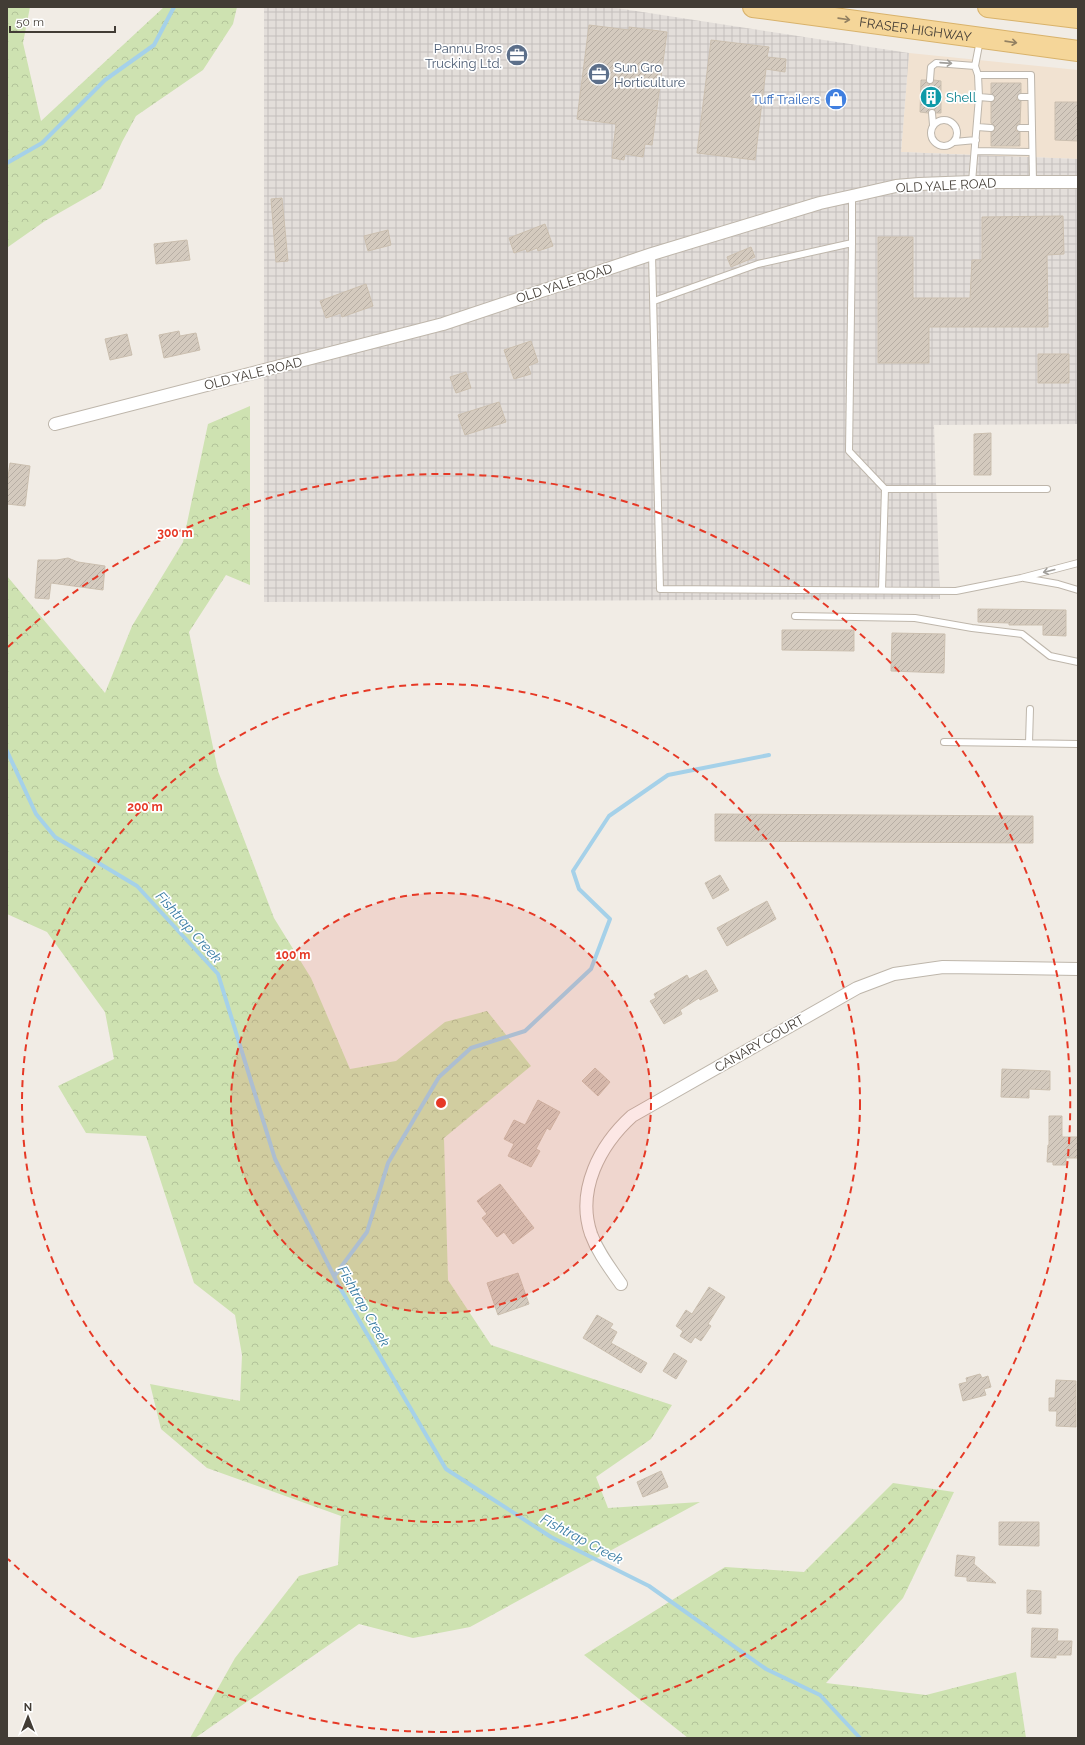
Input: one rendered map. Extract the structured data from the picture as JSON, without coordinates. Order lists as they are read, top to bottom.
{
  "streets": {
    "main road": ["FRASER HIGHWAY"],
    "street": ["OLD YALE ROAD", "CANARY COURT"]
  },
  "one_way": ["FRASER HIGHWAY"],
  "water": ["Fishtrap Creek"],
  "places": {
    "office": ["Pannu Bros Trucking Ltd.", "Sun Gro Horticulture"],
    "building": ["Shell"],
    "shop": ["Tuff Trailers"]
  },
  "scale_bar": "50 m",
  "north": "top",
  "rings": ["300 m", "200 m", "100 m"]
}
